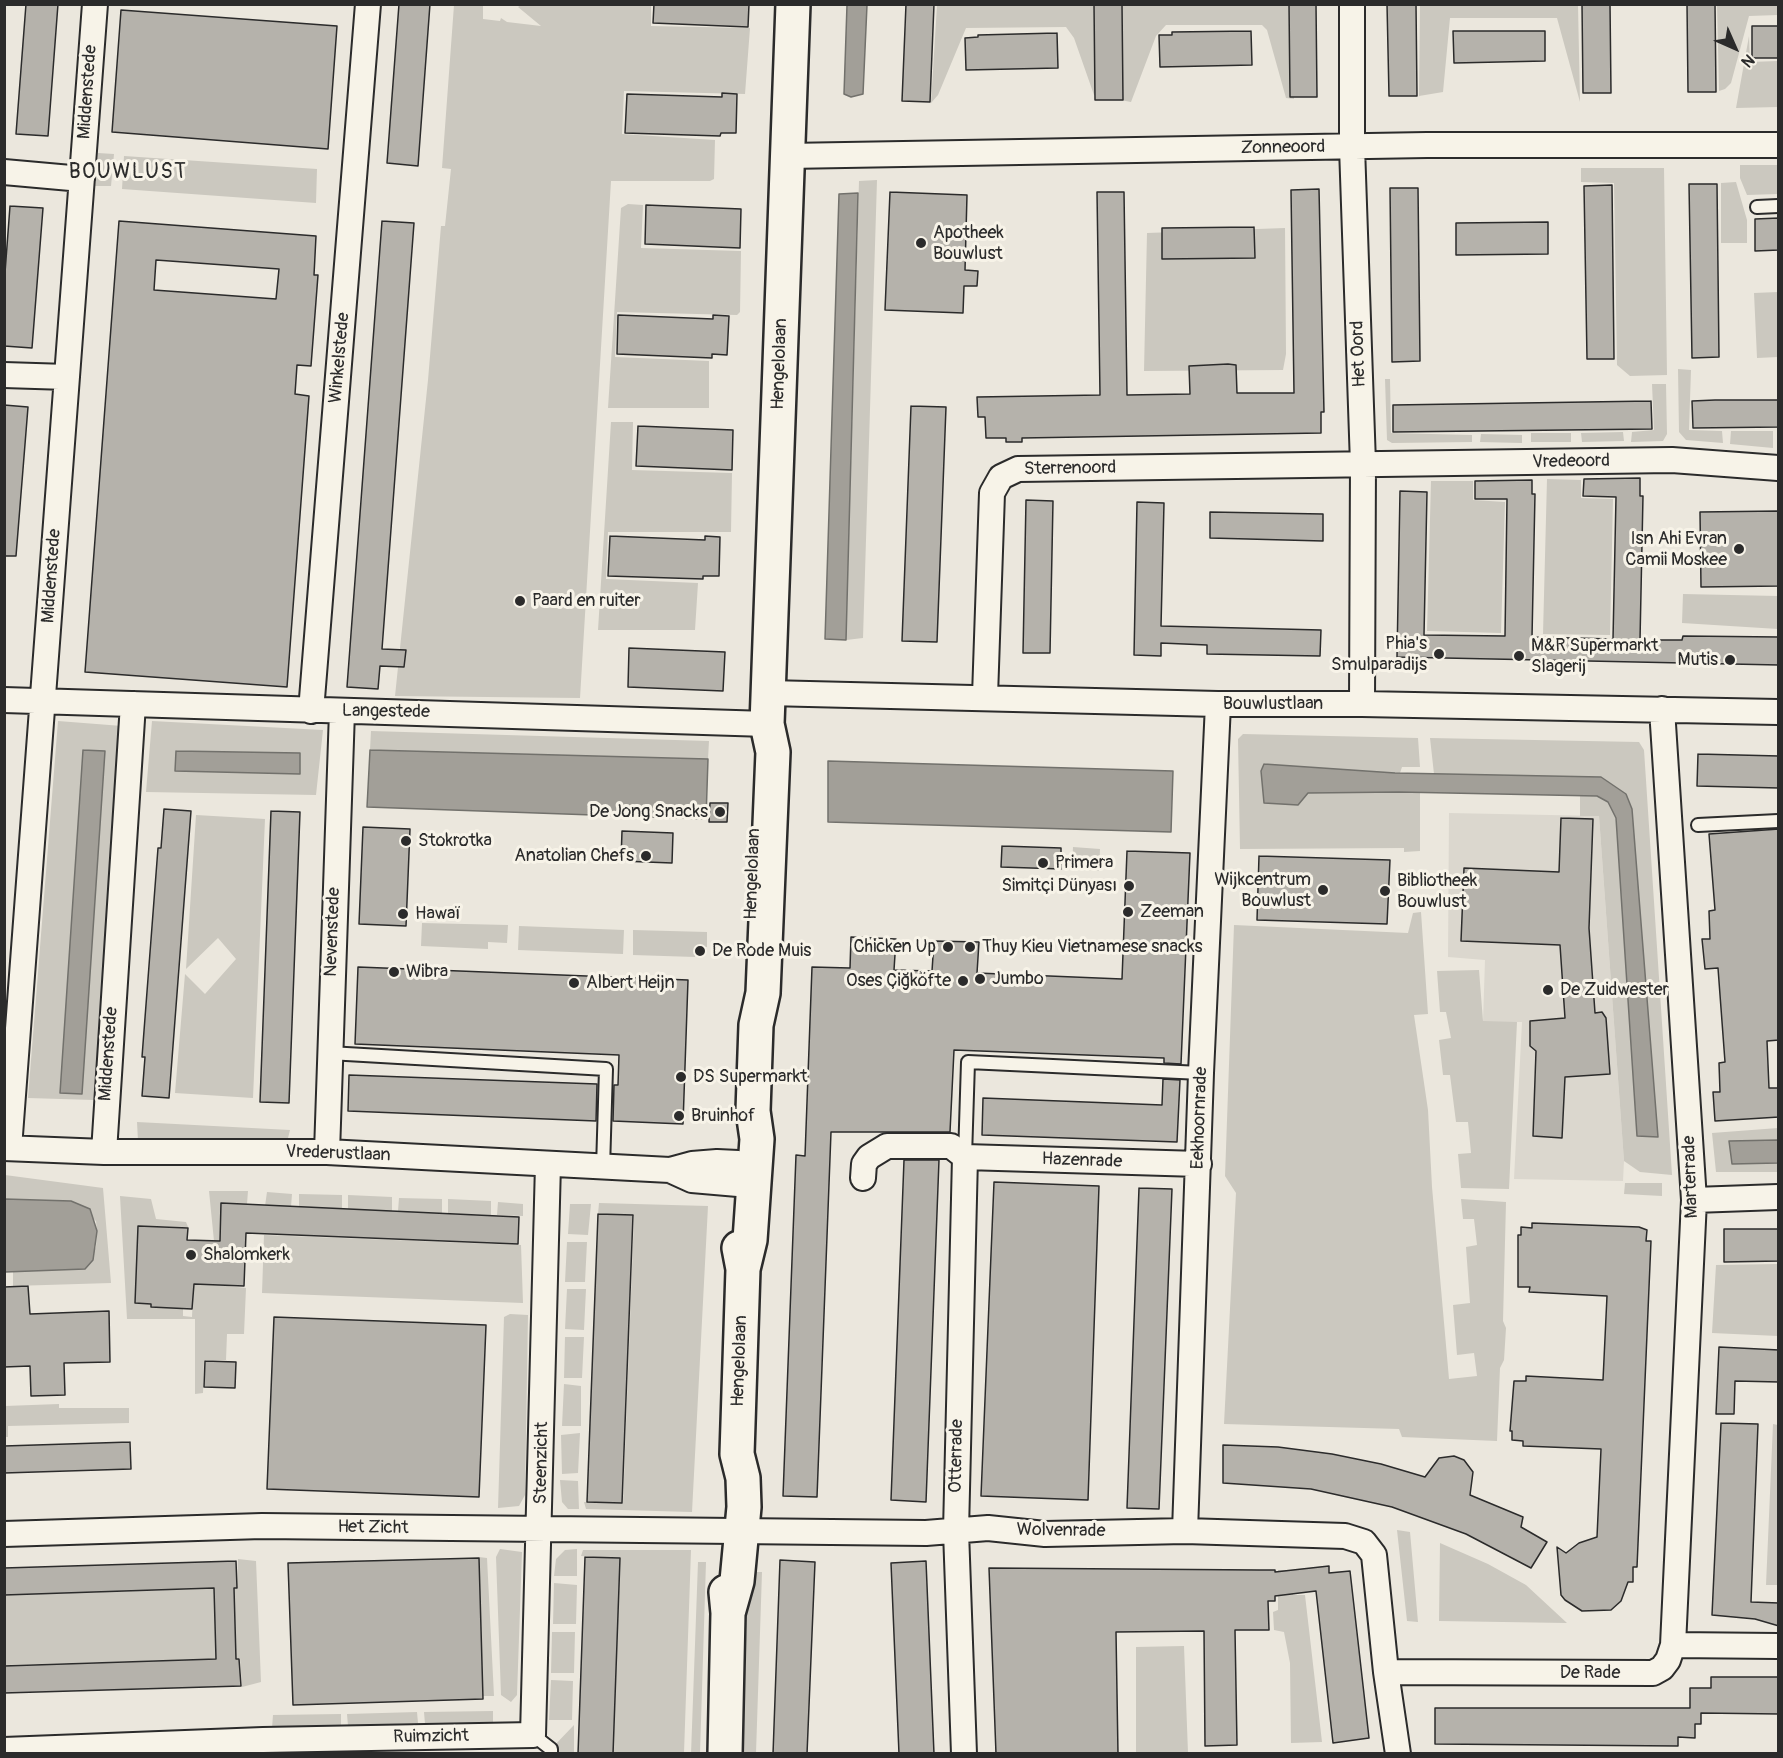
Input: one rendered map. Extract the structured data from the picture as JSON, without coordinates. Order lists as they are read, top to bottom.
{
  "streets": {
    "street": [
      "Middenstede",
      "Zonneoord",
      "Het Oord",
      "Winkelstede",
      "Hengelolaan",
      "Vredeoord",
      "Sterrenoord",
      "Bouwlustlaan",
      "Langestede",
      "Nevenstede",
      "Eekhoornrade",
      "Vrederustlaan",
      "Hazenrade",
      "Marterrade",
      "Otterrade",
      "Steenzicht",
      "Het Zicht",
      "Wolvenrade",
      "De Rade",
      "Ruimzicht"
    ]
  },
  "crossings": [
    ["Middenstede", "Langestede"],
    ["Middenstede", "Vrederustlaan"],
    ["Zonneoord", "Het Oord"],
    ["Zonneoord", "Hengelolaan"],
    ["Het Oord", "Vredeoord"],
    ["Het Oord", "Sterrenoord"],
    ["Het Oord", "Bouwlustlaan"],
    ["Winkelstede", "Langestede"],
    ["Hengelolaan", "Bouwlustlaan"],
    ["Hengelolaan", "Langestede"],
    ["Hengelolaan", "Vrederustlaan"],
    ["Hengelolaan", "Het Zicht"],
    ["Hengelolaan", "Wolvenrade"],
    ["Vredeoord", "Sterrenoord"],
    ["Sterrenoord", "Bouwlustlaan"],
    ["Bouwlustlaan", "Langestede"],
    ["Bouwlustlaan", "Eekhoornrade"],
    ["Bouwlustlaan", "Marterrade"],
    ["Langestede", "Nevenstede"],
    ["Nevenstede", "Vrederustlaan"],
    ["Eekhoornrade", "Hazenrade"],
    ["Eekhoornrade", "Wolvenrade"],
    ["Vrederustlaan", "Steenzicht"],
    ["Hazenrade", "Otterrade"],
    ["Marterrade", "De Rade"],
    ["Otterrade", "Wolvenrade"],
    ["Steenzicht", "Het Zicht"],
    ["Steenzicht", "Ruimzicht"],
    ["Het Zicht", "Wolvenrade"],
    ["Wolvenrade", "De Rade"]
  ],
  "districts": ["BOUWLUST"],
  "places": [
    "Apotheek Bouwlust",
    "Isn Ahi Evran Camii Moskee",
    "Paard en ruiter",
    "Phia's Smulparadijs",
    "M&R Supermarkt Slagerij",
    "Mutis",
    "De Jong Snacks",
    "Stokrotka",
    "Anatolian Chefs",
    "Primera",
    "Simitçi Dünyası",
    "Wijkcentrum Bouwlust",
    "Bibliotheek Bouwlust",
    "Zeeman",
    "Hawaï",
    "Chicken Up",
    "Thuy Kieu Vietnamese snacks",
    "De Rode Muis",
    "Wibra",
    "Jumbo",
    "Oses Çiğköfte",
    "Albert Heijn",
    "De Zuidwester",
    "DS Supermarkt",
    "Bruinhof",
    "Shalomkerk"
  ],
  "north": "bottom right"
}
